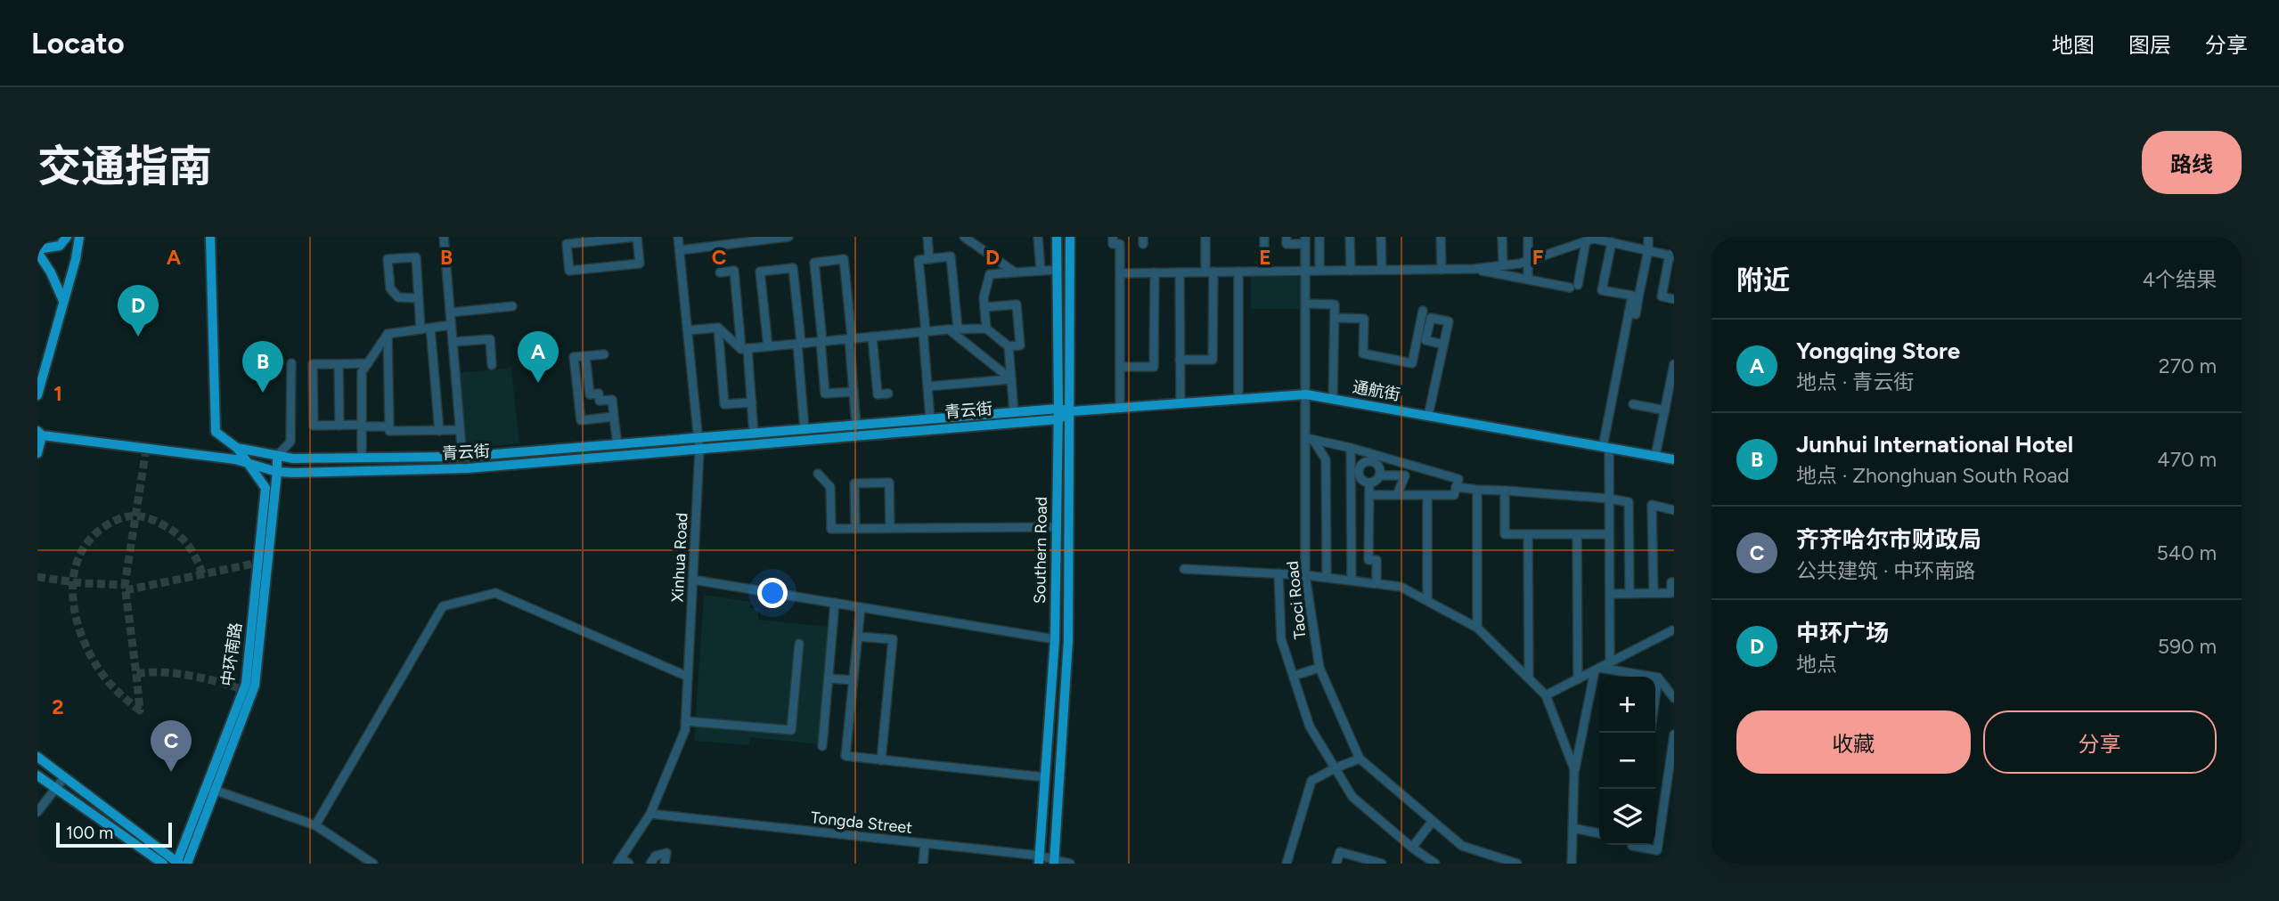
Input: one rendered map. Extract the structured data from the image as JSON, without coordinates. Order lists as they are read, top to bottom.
{
  "streets": {
    "main road": [
      "通航街",
      "青云街",
      "Southern Road",
      "中环南路"
    ],
    "street": ["Xinhua Road", "Taoci Road", "Tongda Street"]
  },
  "crossings": [
    ["通航街", "青云街"],
    ["通航街", "Southern Road"],
    ["通航街", "Taoci Road"],
    ["青云街", "Southern Road"],
    ["青云街", "Xinhua Road"],
    ["青云街", "中环南路"],
    ["Southern Road", "Tongda Street"],
    ["Xinhua Road", "Tongda Street"]
  ],
  "scale_bar": "100 m",
  "page": {
    "header": "Locato",
    "nav": ["地图", "图层", "分享"],
    "title": "交通指南",
    "buttons": [
      "路线",
      ["收藏", "分享"]
    ],
    "heading": ["附近", "4个结果"],
    "pins": [
      "D",
      "A",
      "B",
      "C"
    ],
    "list": [
      {
        "mark": "A",
        "name": "Yongqing Store",
        "note": "地点 · 青云街",
        "value": "270 m"
      },
      {
        "mark": "B",
        "name": "Junhui International Hotel",
        "note": "地点 · Zhonghuan South Road",
        "value": "470 m"
      },
      {
        "mark": "C",
        "name": "齐齐哈尔市财政局",
        "note": "公共建筑 · 中环南路",
        "value": "540 m"
      },
      {
        "mark": "D",
        "name": "中环广场",
        "note": "地点",
        "value": "590 m"
      }
    ],
    "map_buttons": ["+", "−"],
    "scale": "100 m"
  },
  "grid": {
    "columns": [
      "A",
      "B",
      "C",
      "D",
      "E",
      "F"
    ],
    "rows": ["1", "2"]
  }
}
